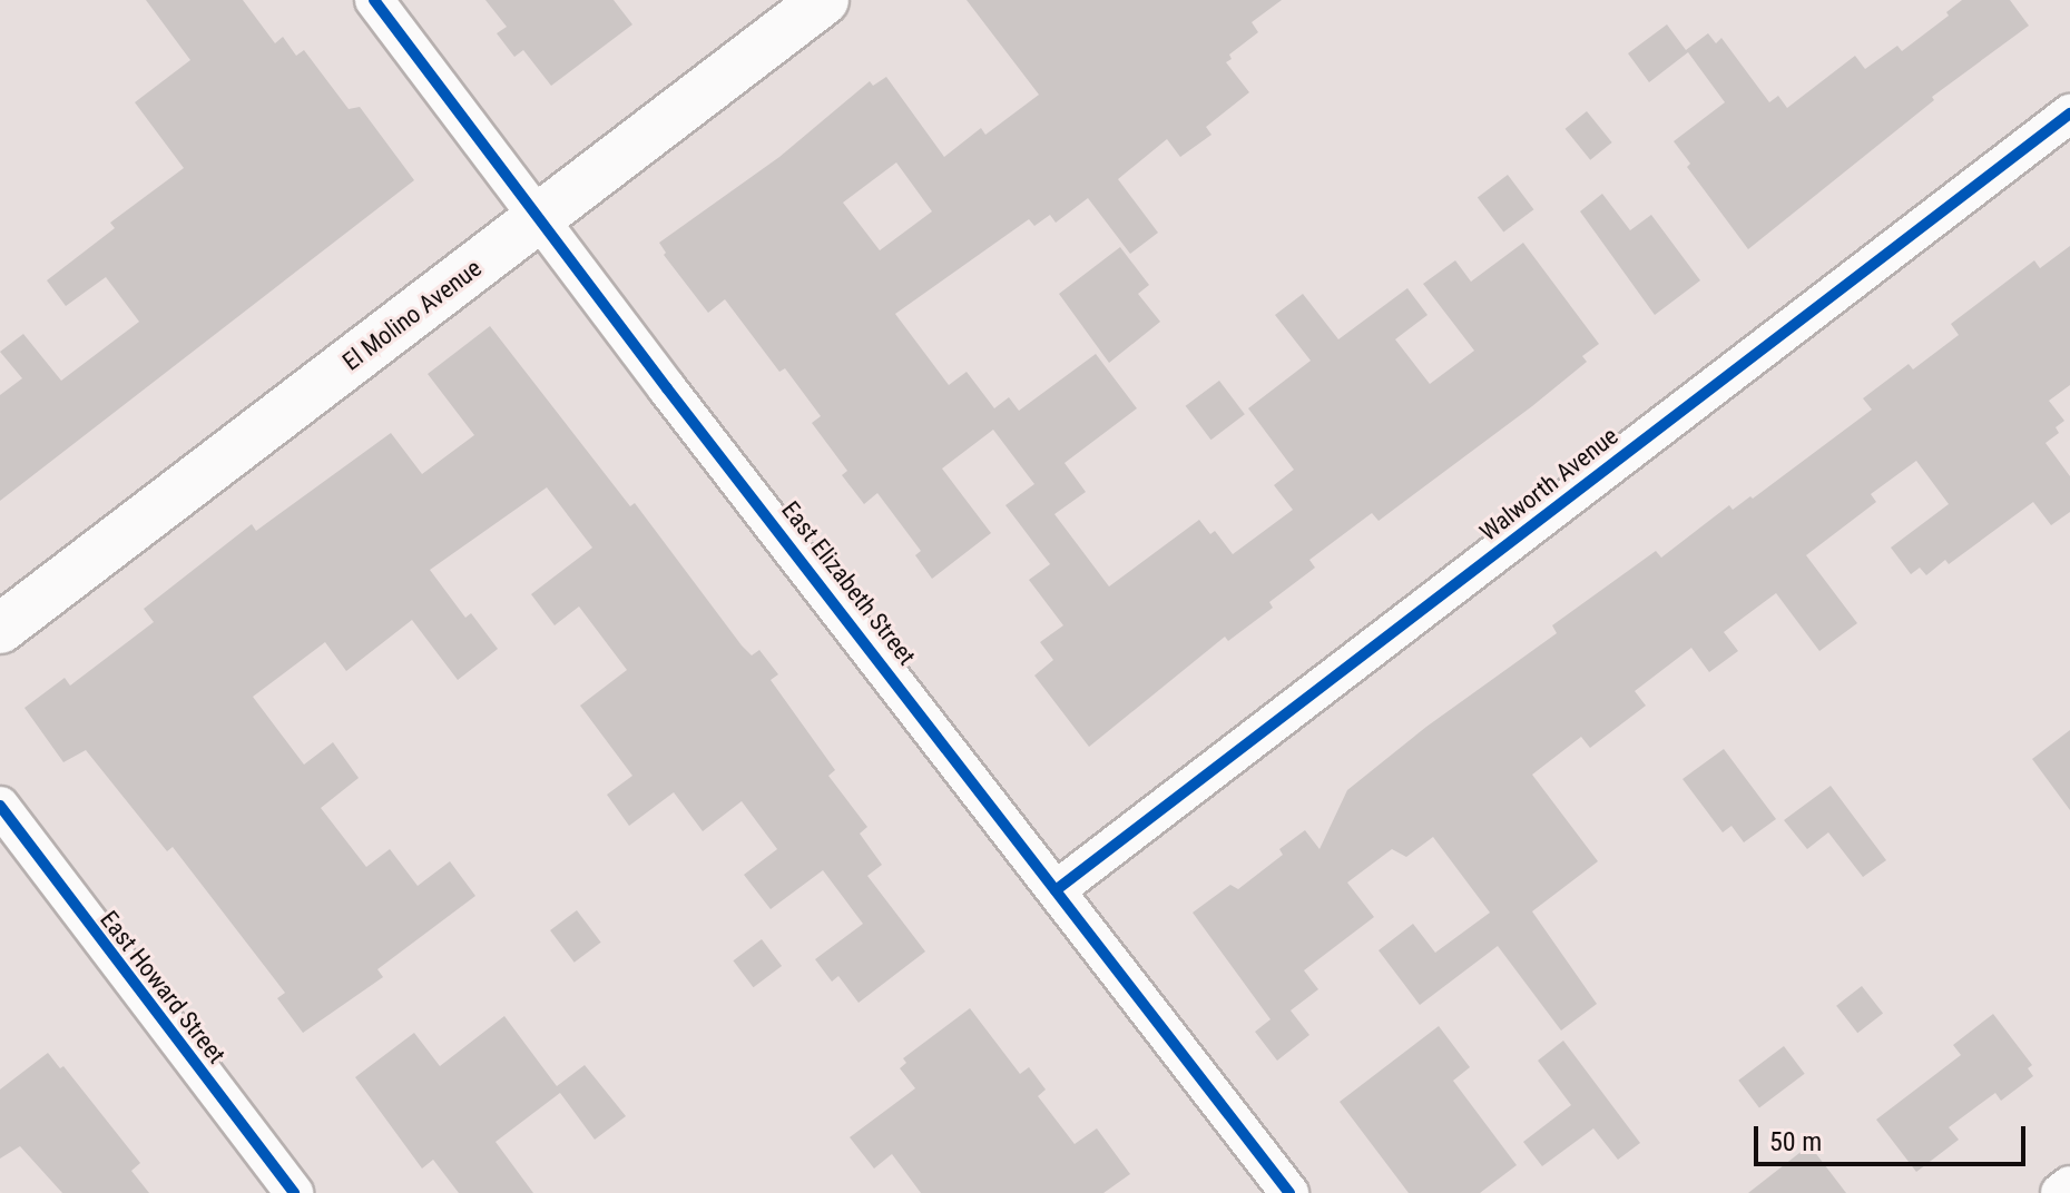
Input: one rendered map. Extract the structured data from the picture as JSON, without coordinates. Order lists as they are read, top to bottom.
{
  "streets": {
    "street": [
      "El Molino Avenue",
      "Walworth Avenue",
      "East Elizabeth Street",
      "East Howard Street"
    ]
  },
  "crossings": [
    ["El Molino Avenue", "East Elizabeth Street"],
    ["Walworth Avenue", "East Elizabeth Street"]
  ],
  "scale_bar": "50 m"
}
